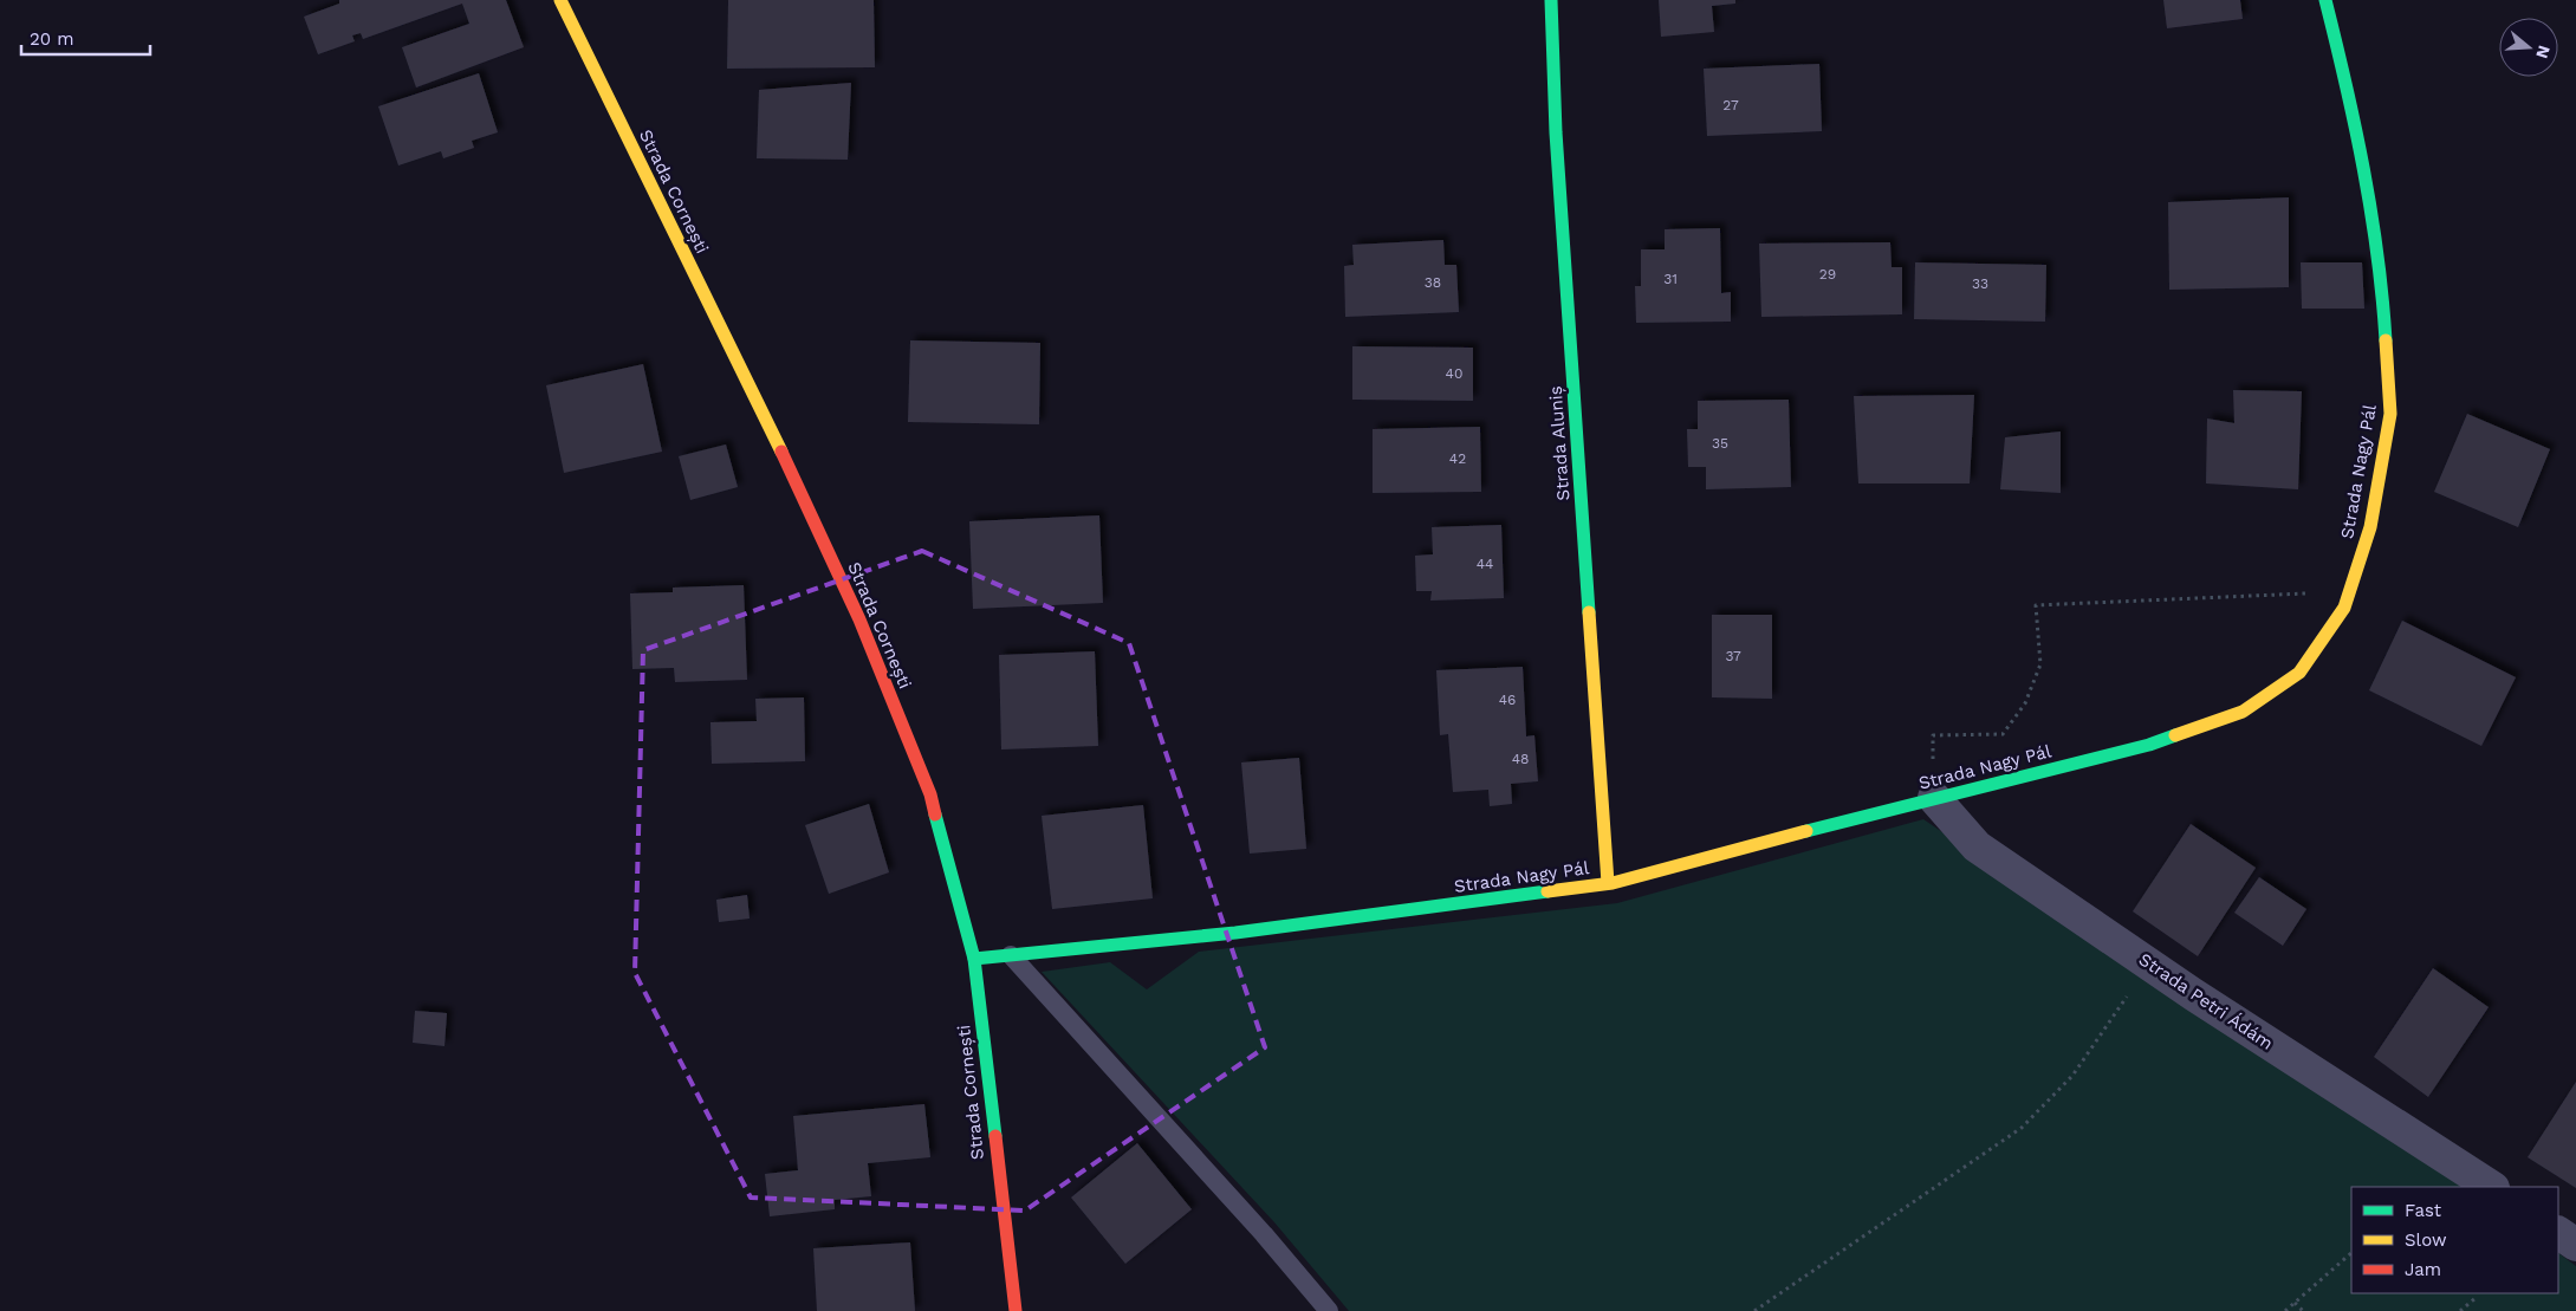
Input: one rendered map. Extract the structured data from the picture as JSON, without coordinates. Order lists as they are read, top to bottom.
{
  "streets": {
    "street": [
      "Strada Cornești",
      "Strada Aluniș",
      "Strada Nagy Pál",
      "Strada Petri Ádám"
    ]
  },
  "crossings": [
    ["Strada Cornești", "Strada Nagy Pál"],
    ["Strada Aluniș", "Strada Nagy Pál"],
    ["Strada Nagy Pál", "Strada Petri Ádám"]
  ],
  "house_numbers": [
    "27",
    "29",
    "31",
    "38",
    "33",
    "40",
    "35",
    "42",
    "44",
    "37",
    "46",
    "48"
  ],
  "legend": ["Fast", "Slow", "Jam"],
  "scale_bar": "20 m",
  "north": "right"
}
